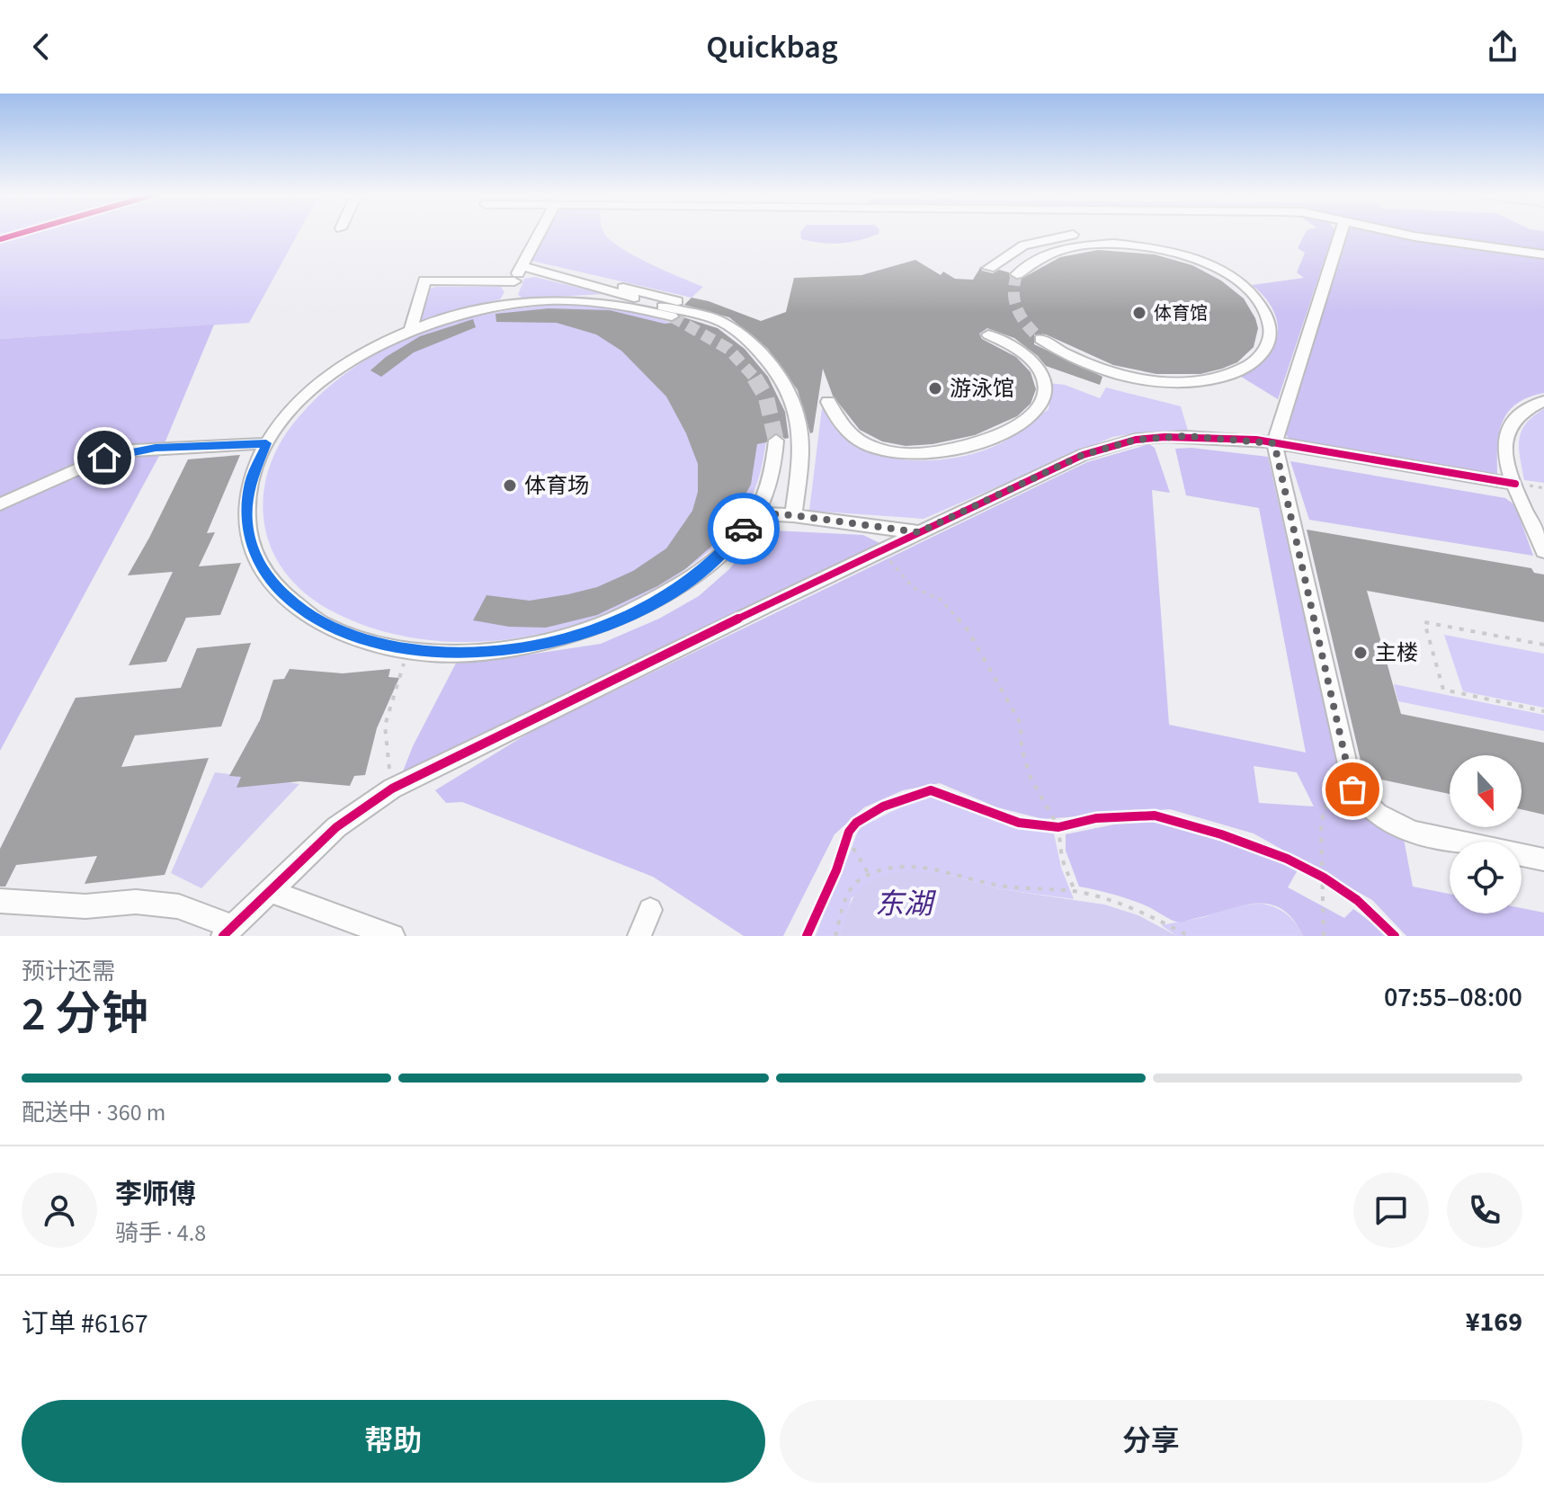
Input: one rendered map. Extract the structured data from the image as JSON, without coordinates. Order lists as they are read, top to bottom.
{
  "water": ["东湖"],
  "places": [
    "体育馆",
    "游泳馆",
    "体育场",
    "主楼"
  ],
  "north": "bottom",
  "page": {
    "header": "Quickbag",
    "heading": ["2 分钟", "预计还需", "07:55–08:00"],
    "panel": [
      "李师傅",
      "骑手 · 4.8",
      "订单 #6167",
      "¥169"
    ],
    "bar": "配送中 · 360 m",
    "buttons": ["帮助", "分享"]
  }
}
